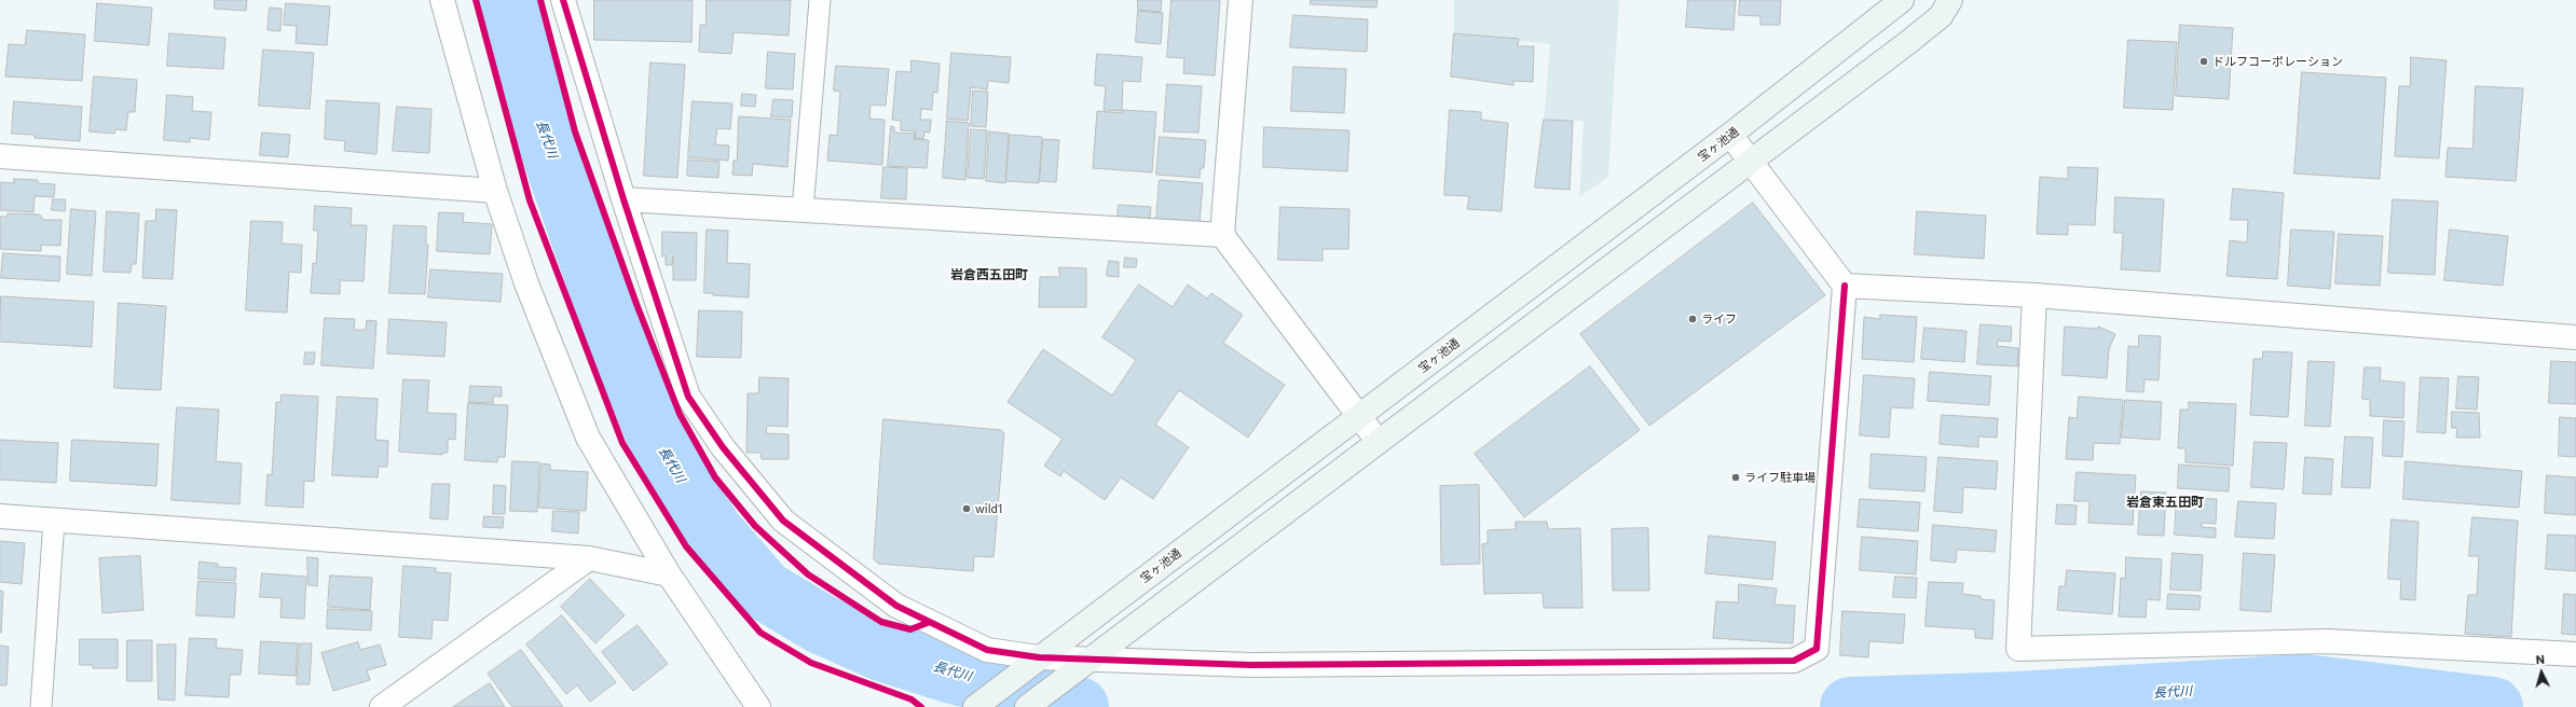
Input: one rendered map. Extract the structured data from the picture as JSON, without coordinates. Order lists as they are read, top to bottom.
{
  "streets": {
    "street": ["宝ヶ池通"]
  },
  "districts": ["岩倉西五田町", "岩倉東五田町"],
  "water": ["長代川"],
  "places": [
    "ドルフコーポレーション",
    "ライフ",
    "ライフ駐車場",
    "wild1"
  ],
  "north": "top"
}
